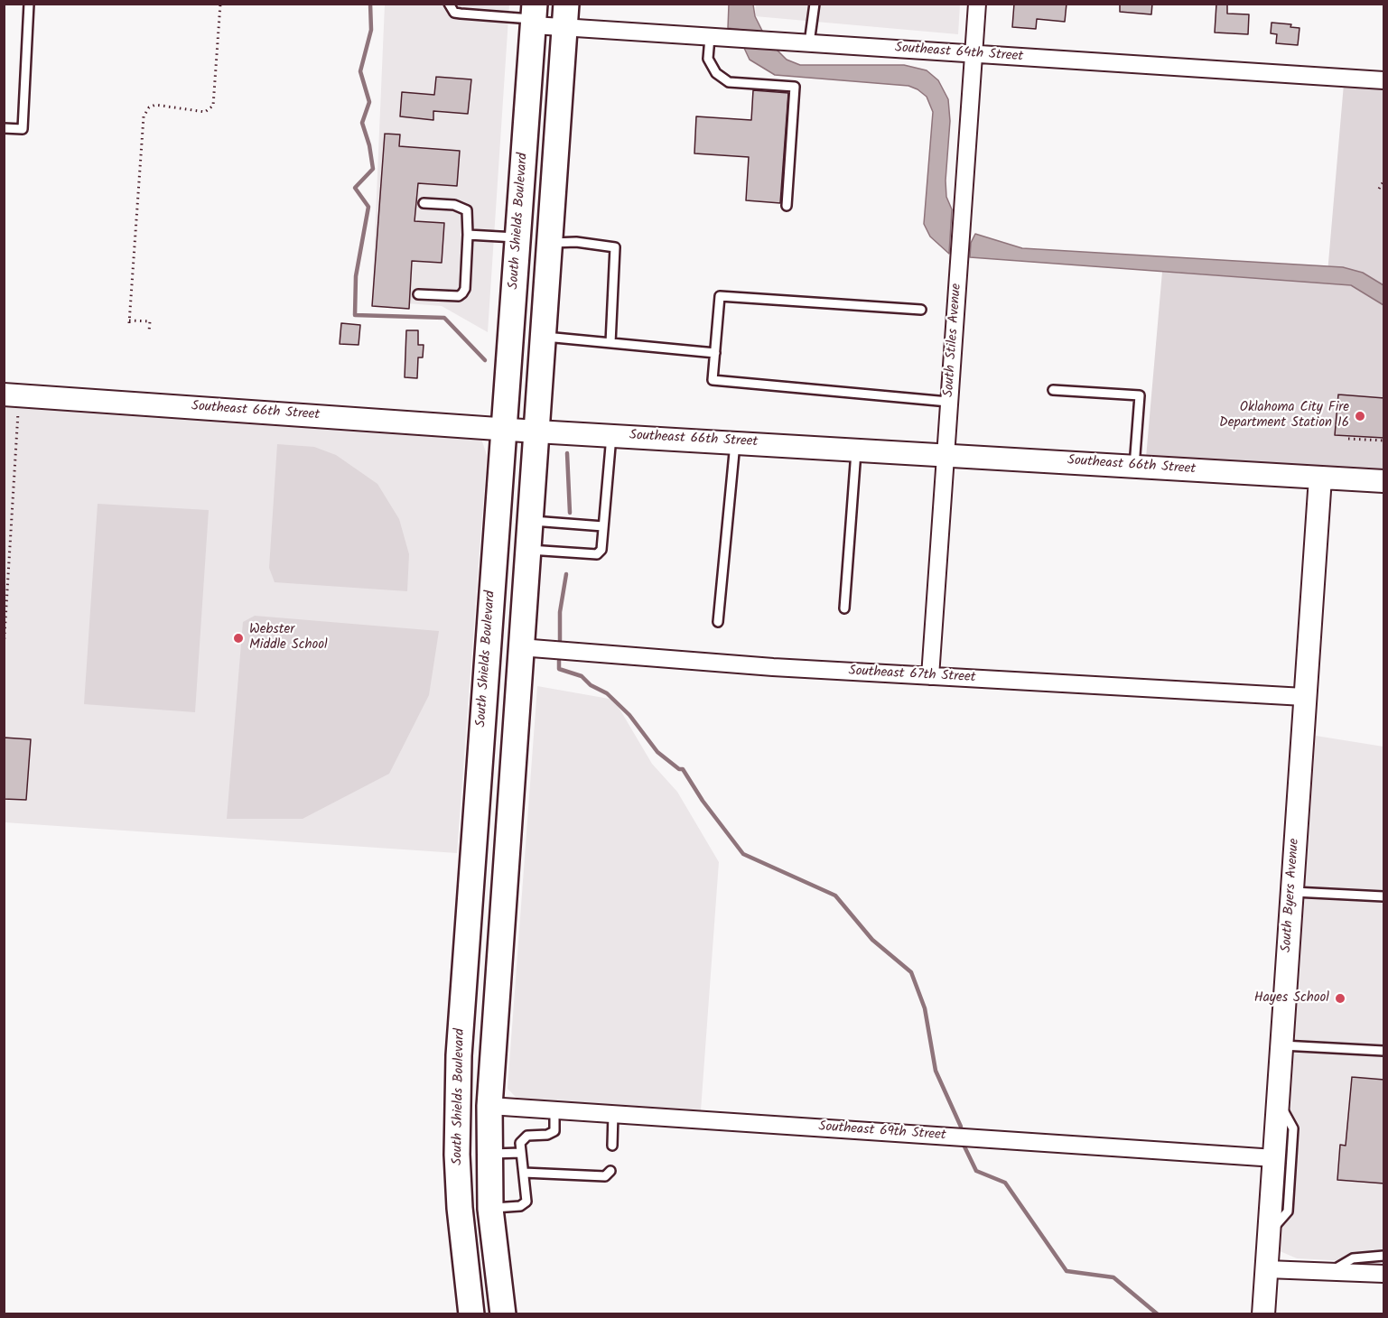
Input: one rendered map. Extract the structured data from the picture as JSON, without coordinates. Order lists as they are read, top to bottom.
{
  "streets": {
    "main road": ["South Shields Boulevard"],
    "street": [
      "Southeast 64th Street",
      "South Stiles Avenue",
      "Southeast 66th Street",
      "Southeast 67th Street",
      "South Byers Avenue",
      "Southeast 69th Street"
    ]
  },
  "crossings": [
    ["Southeast 64th Street", "South Shields Boulevard"],
    ["Southeast 64th Street", "South Stiles Avenue"],
    ["South Shields Boulevard", "Southeast 66th Street"],
    ["South Stiles Avenue", "Southeast 66th Street"],
    ["South Stiles Avenue", "Southeast 67th Street"],
    ["Southeast 66th Street", "South Byers Avenue"],
    ["Southeast 67th Street", "South Byers Avenue"],
    ["South Byers Avenue", "Southeast 69th Street"]
  ],
  "places": ["Oklahoma City Fire Department Station 16", "Webster Middle School", "Hayes School"]
}
